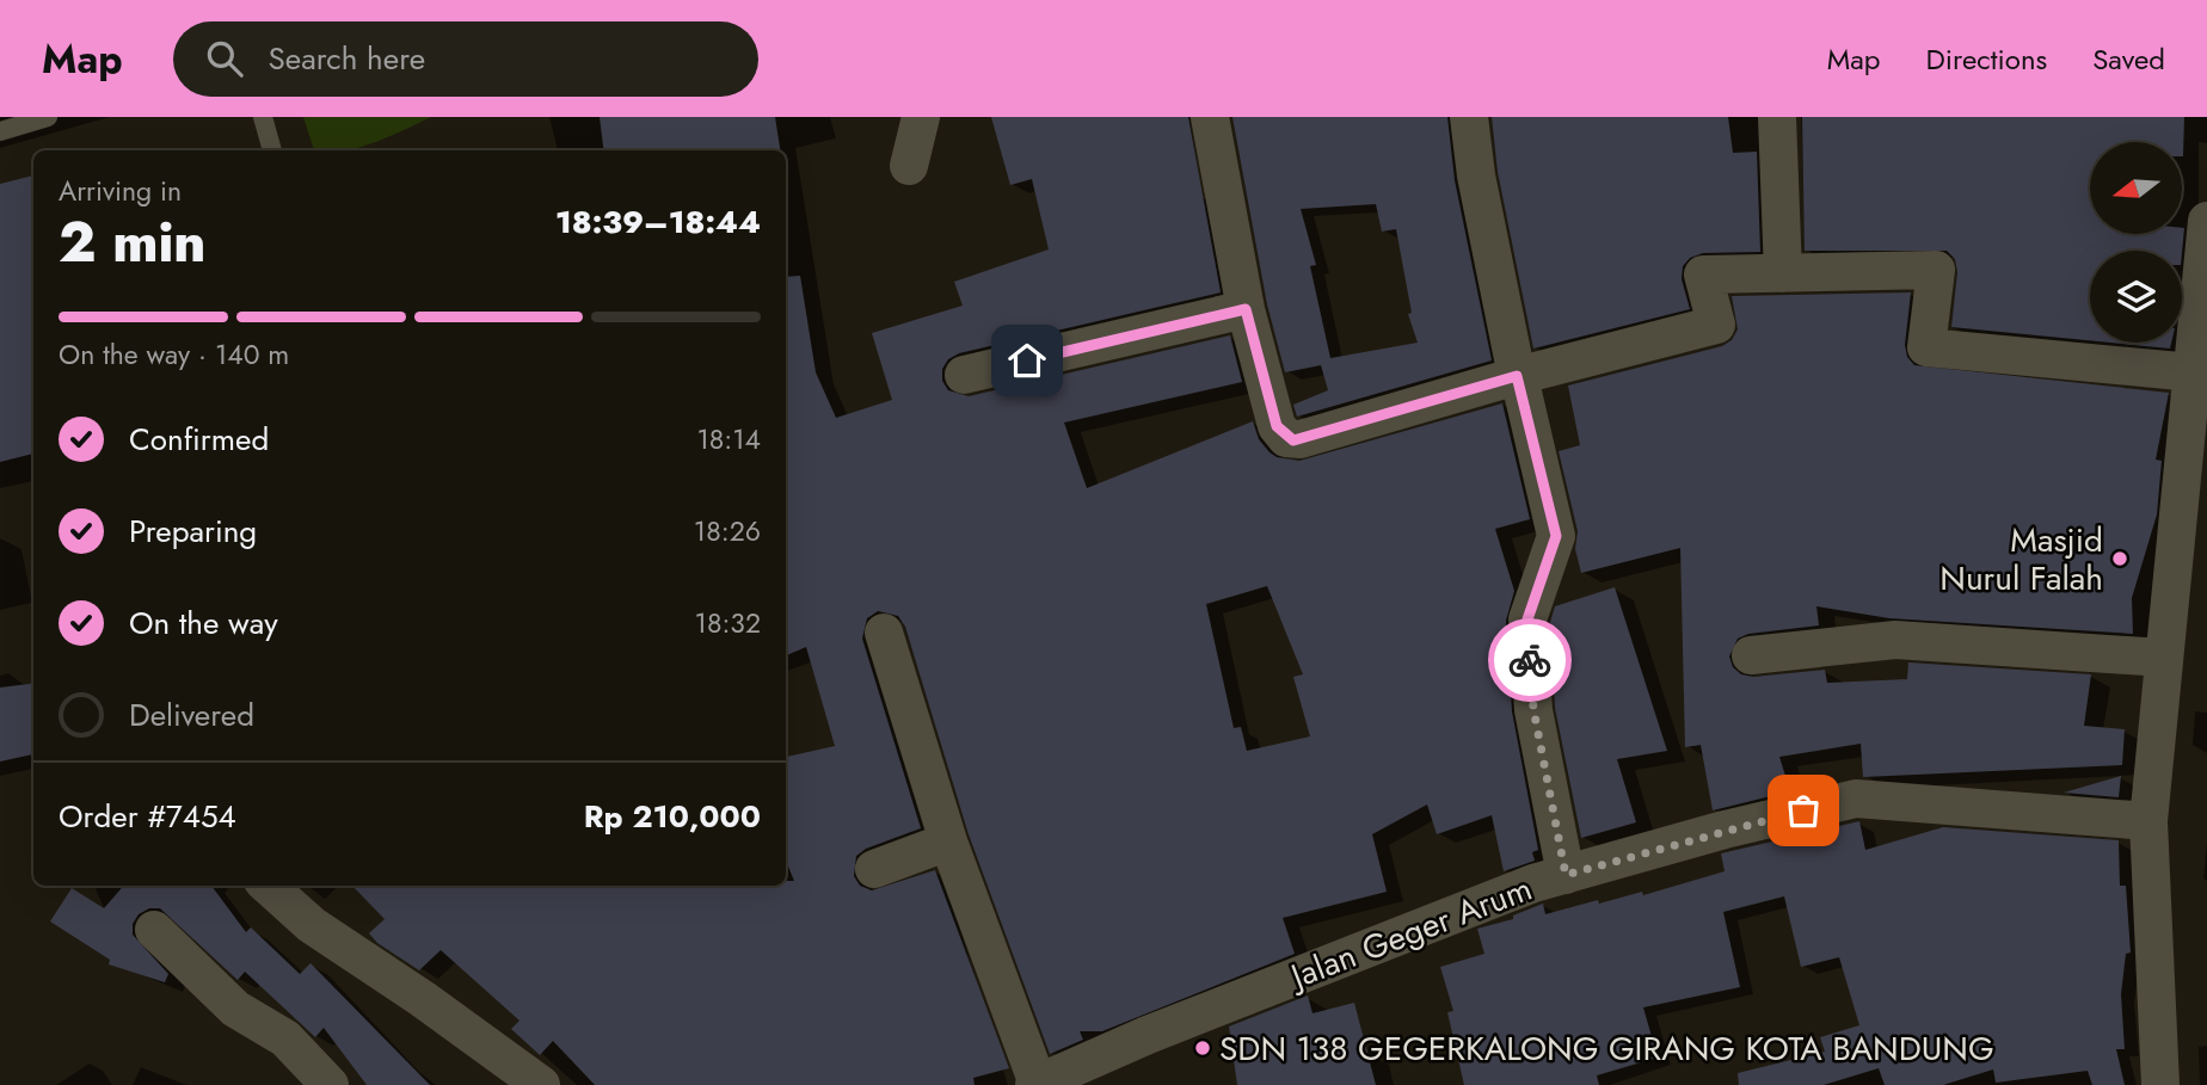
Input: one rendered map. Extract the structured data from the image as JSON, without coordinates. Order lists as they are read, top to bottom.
{
  "streets": {
    "street": ["Jalan Geger Arum"]
  },
  "places": ["Masjid Nurul Falah", "SDN 138 GEGERKALONG GIRANG KOTA BANDUNG"],
  "north": "left",
  "page": {
    "header": "Map",
    "search": "Search here",
    "nav": ["Map", "Directions", "Saved"],
    "heading": ["2 min", "Arriving in", "18:39–18:44"],
    "panel": ["Order #7454", "Rp 210,000"],
    "bar": "On the way · 140 m",
    "list": [
      ["Confirmed", "18:14"],
      ["Preparing", "18:26"],
      ["On the way", "18:32"],
      "Delivered"
    ]
  }
}
